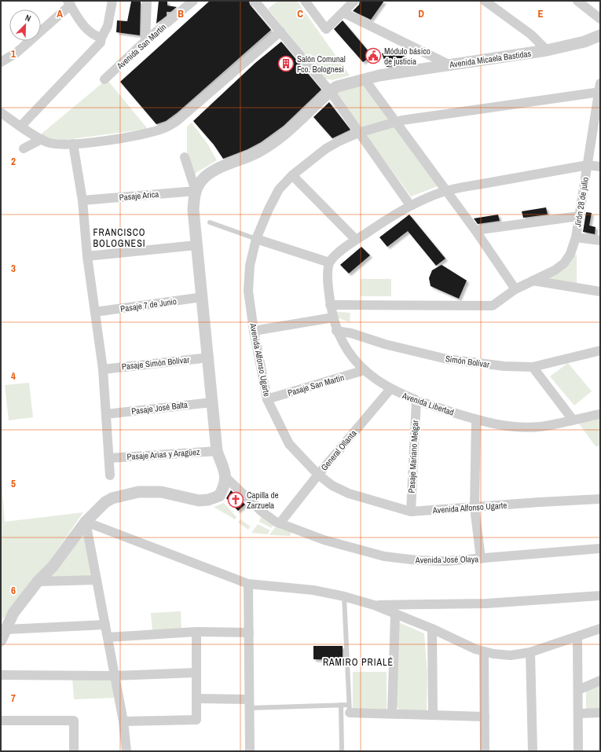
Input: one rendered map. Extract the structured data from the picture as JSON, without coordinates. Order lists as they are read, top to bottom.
{
  "streets": {
    "street": [
      "Avenida San Martín",
      "Avenida Micaela Bastidas",
      "Pasaje Arica",
      "Jirón 28 de julio",
      "Pasaje 7 de Junio",
      "Avenida Alfonso Ugarte",
      "Simón Bolívar",
      "Pasaje Simón Bolívar",
      "Pasaje San Martín",
      "Avenida Libertad",
      "Pasaje José Balta",
      "General Ollanta",
      "Pasaje Arias y Aragüez",
      "Pasaje Mariano Melgar",
      "Avenida José Olaya"
    ]
  },
  "crossings": [
    ["Avenida Micaela Bastidas", "Pasaje Arica"],
    ["Jirón 28 de julio", "Avenida Alfonso Ugarte"],
    ["Jirón 28 de julio", "Avenida Libertad"],
    ["Avenida Alfonso Ugarte", "Pasaje San Martín"],
    ["Avenida Alfonso Ugarte", "General Ollanta"],
    ["Avenida Alfonso Ugarte", "Pasaje Mariano Melgar"],
    ["Simón Bolívar", "Avenida Libertad"],
    ["Pasaje San Martín", "Avenida Libertad"],
    ["Avenida Libertad", "General Ollanta"],
    ["Avenida Libertad", "Pasaje Mariano Melgar"],
    ["General Ollanta", "Avenida José Olaya"]
  ],
  "districts": ["FRANCISCO BOLOGNESI", "RAMIRO PRIALÉ"],
  "places": {
    "public building": ["Módulo básico de justicia"],
    "building": ["Salón Comunal Fco. Bolognesi"],
    "church": ["Capilla de Zarzuela"]
  },
  "north": "top right",
  "grid": {
    "columns": [
      "A",
      "B",
      "C",
      "D",
      "E"
    ],
    "rows": [
      "1",
      "2",
      "3",
      "4",
      "5",
      "6",
      "7"
    ]
  }
}
